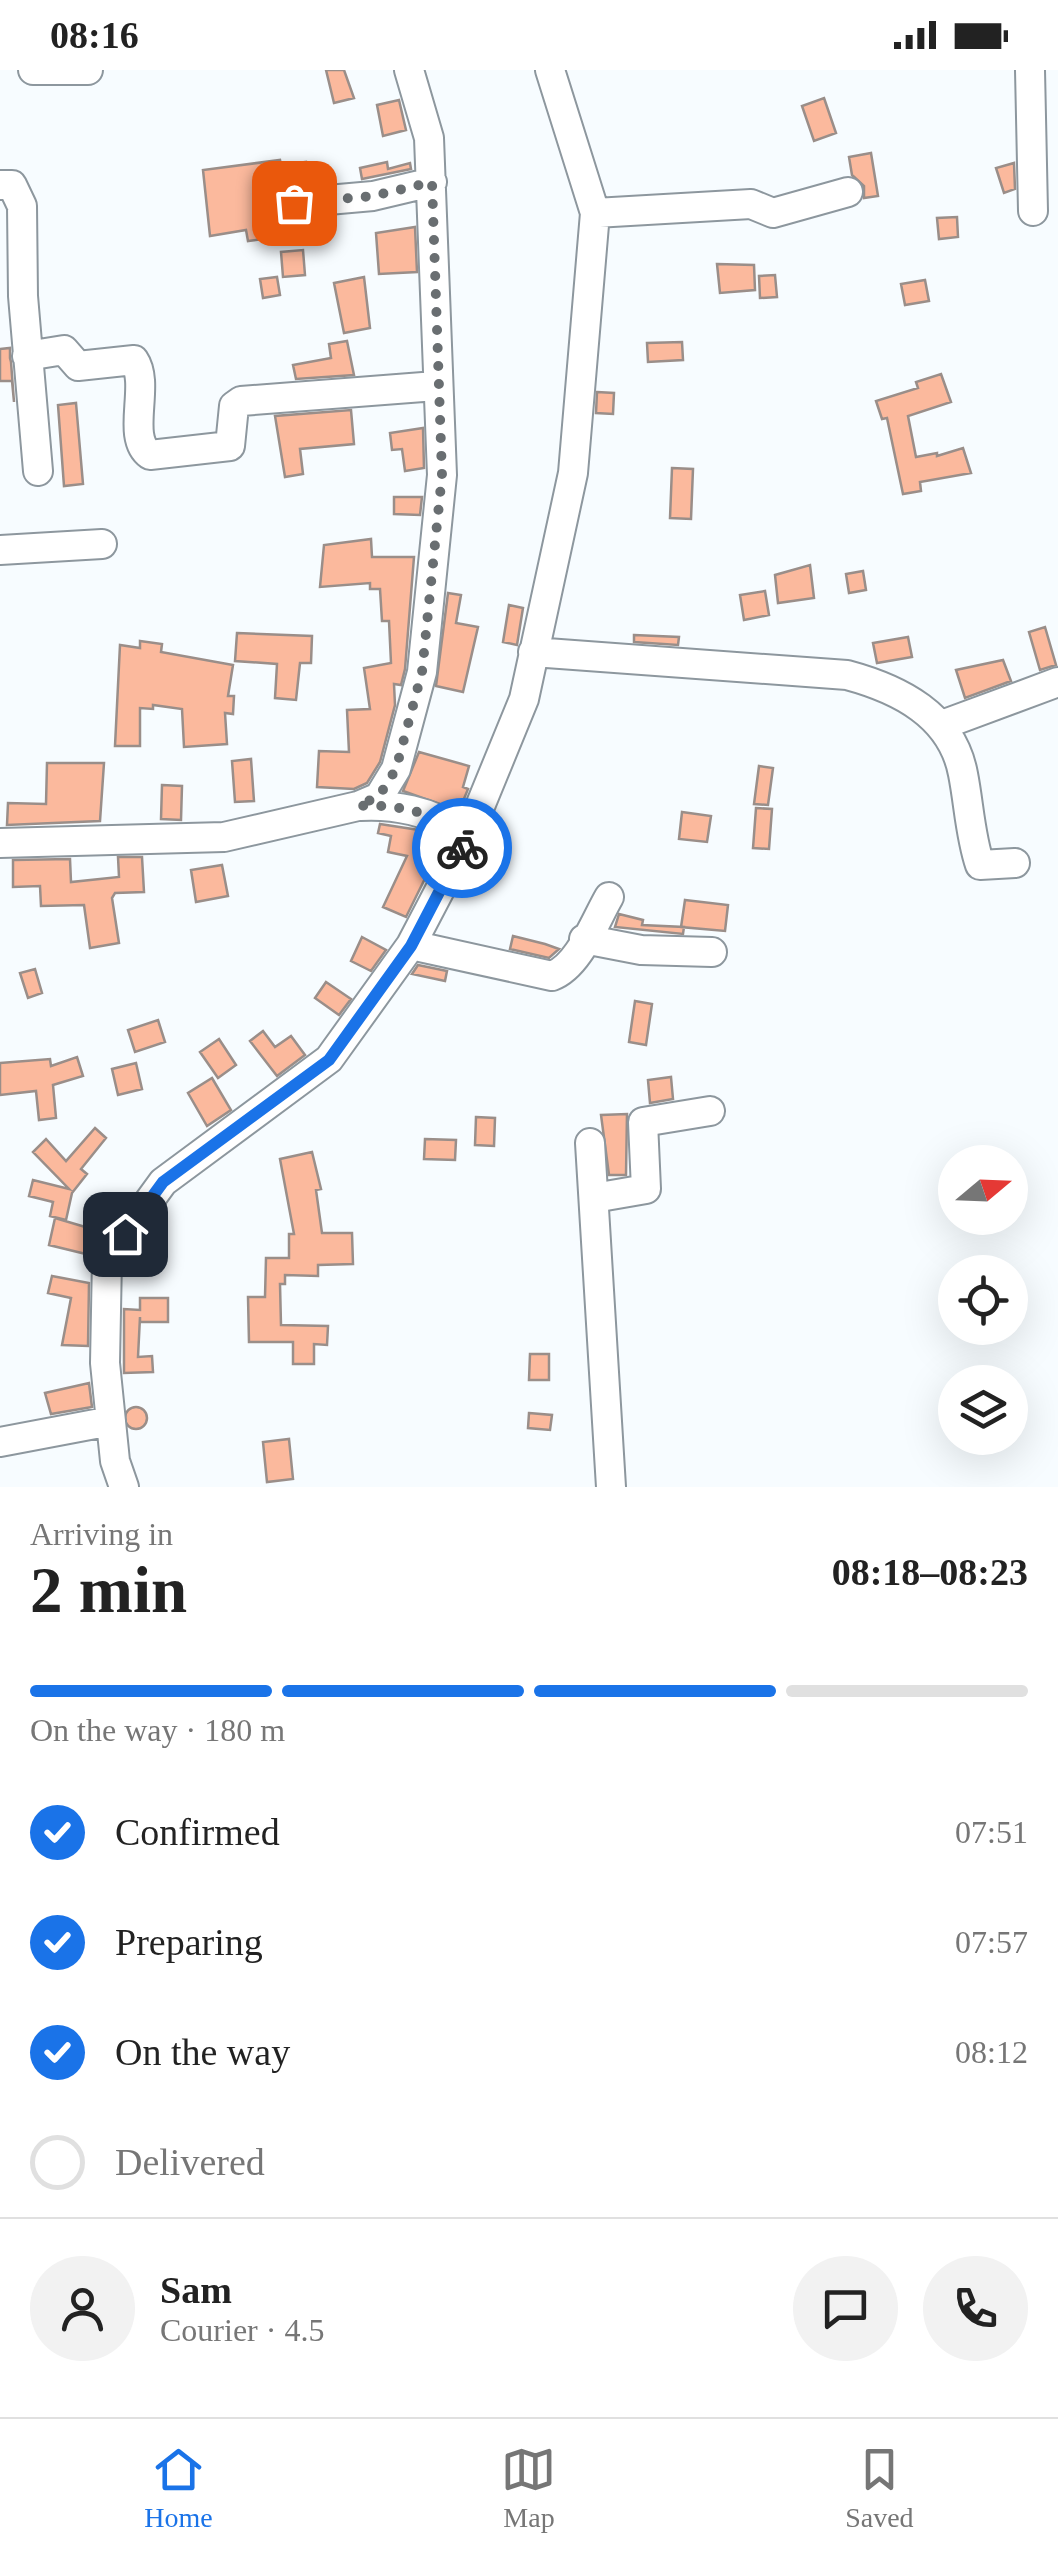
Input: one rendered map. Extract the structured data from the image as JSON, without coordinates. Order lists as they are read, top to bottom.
{
  "north": "right",
  "page": {
    "status": "08:16",
    "heading": ["2 min", "Arriving in", "08:18–08:23"],
    "panel": ["Sam", "Courier · 4.5"],
    "bar": "On the way · 180 m",
    "list": [
      ["Confirmed", "07:51"],
      ["Preparing", "07:57"],
      ["On the way", "08:12"],
      "Delivered"
    ],
    "tabs": ["Home", "Map", "Saved"]
  }
}
